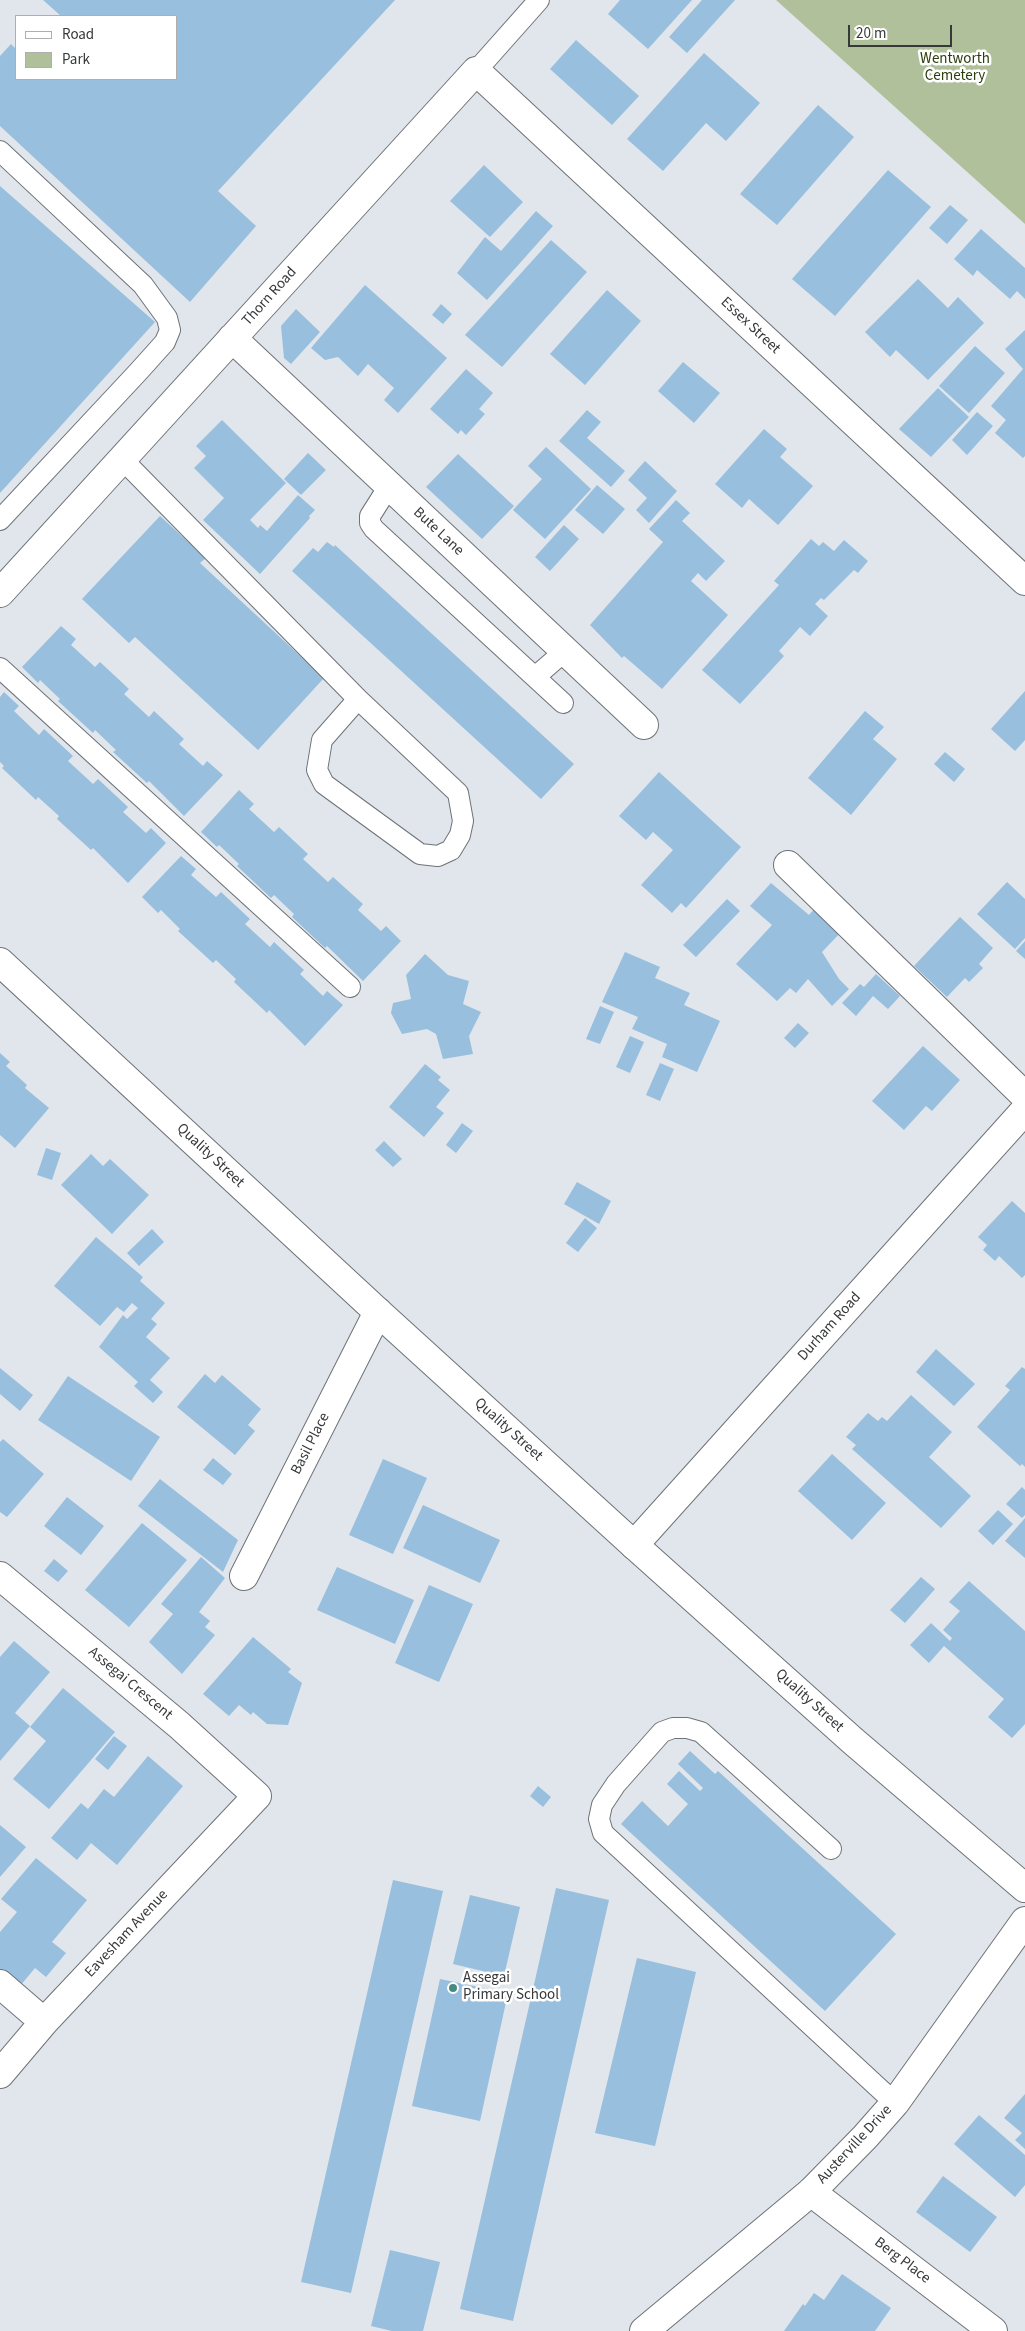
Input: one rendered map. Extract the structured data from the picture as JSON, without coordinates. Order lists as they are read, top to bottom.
{
  "streets": {
    "street": [
      "Thorn Road",
      "Essex Street",
      "Bute Lane",
      "Quality Street",
      "Durham Road",
      "Basil Place",
      "Assegai Crescent",
      "Eavesham Avenue",
      "Austerville Drive",
      "Berg Place"
    ]
  },
  "crossings": [
    ["Thorn Road", "Essex Street"],
    ["Thorn Road", "Bute Lane"],
    ["Quality Street", "Durham Road"],
    ["Quality Street", "Basil Place"],
    ["Assegai Crescent", "Eavesham Avenue"],
    ["Austerville Drive", "Berg Place"]
  ],
  "parks": ["Wentworth Cemetery"],
  "places": ["Assegai Primary School"],
  "legend": ["Road", "Park"],
  "scale_bar": "20 m"
}
